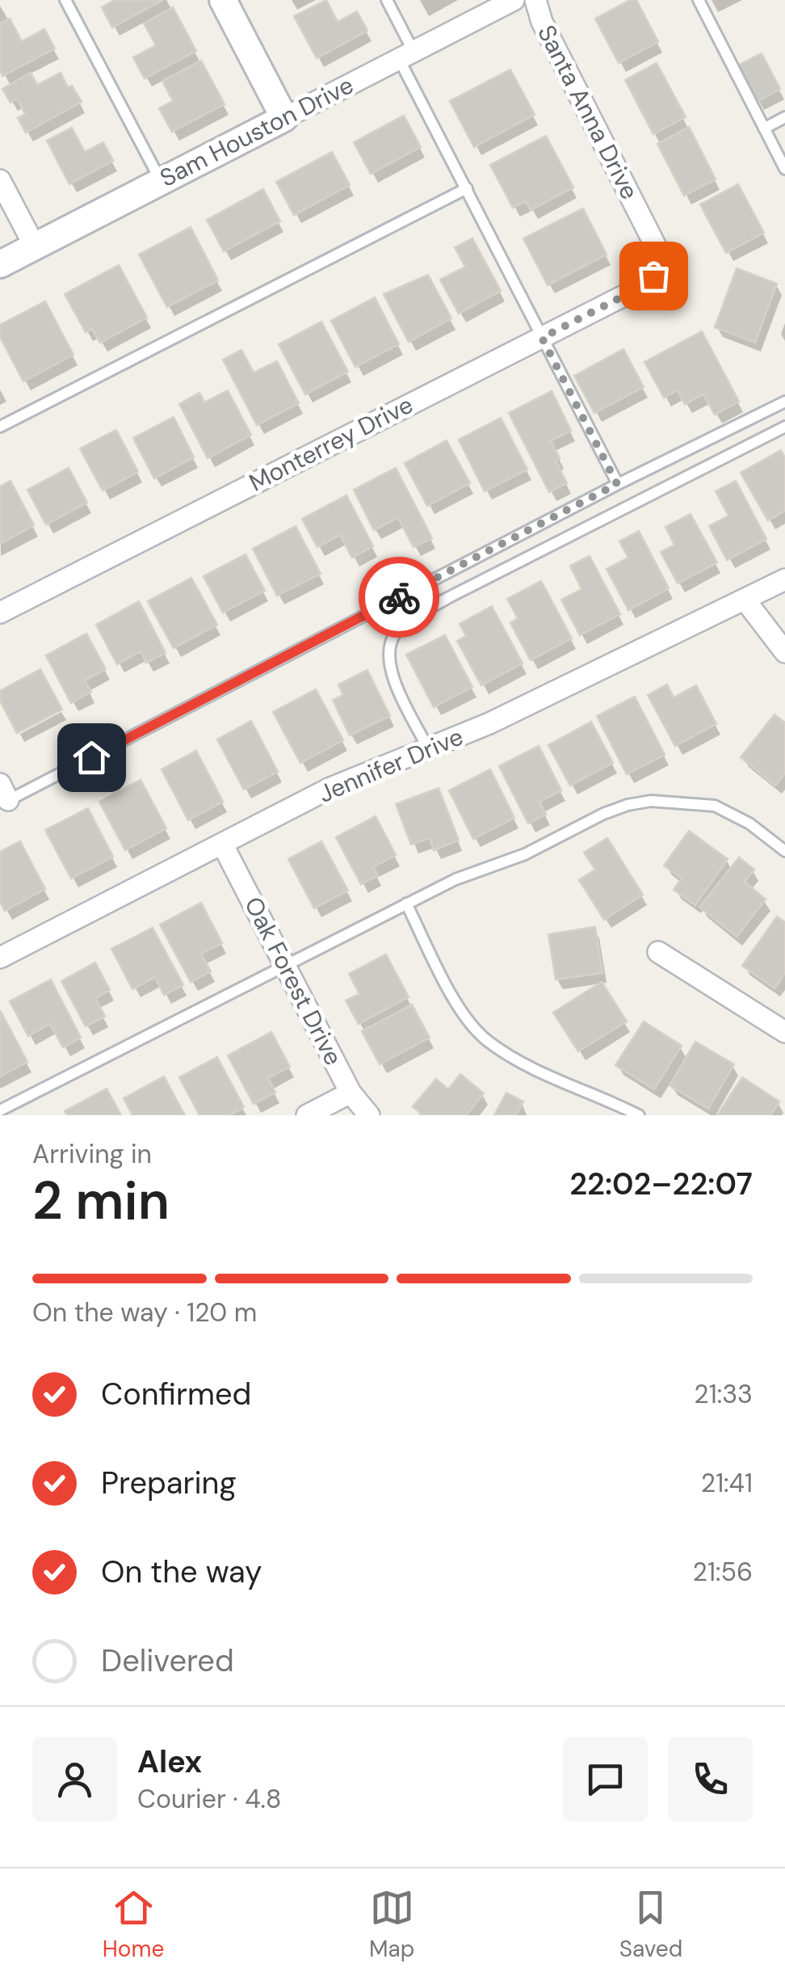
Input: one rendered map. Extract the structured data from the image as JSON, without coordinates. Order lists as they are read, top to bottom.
{
  "streets": {
    "street": [
      "Santa Anna Drive",
      "Sam Houston Drive",
      "Monterrey Drive",
      "Jennifer Drive",
      "Oak Forest Drive"
    ]
  },
  "crossings": [
    ["Santa Anna Drive", "Monterrey Drive"],
    ["Jennifer Drive", "Oak Forest Drive"]
  ],
  "page": {
    "heading": ["2 min", "Arriving in", "22:02–22:07"],
    "panel": ["Alex", "Courier · 4.8"],
    "bar": "On the way · 120 m",
    "list": [
      ["Confirmed", "21:33"],
      ["Preparing", "21:41"],
      ["On the way", "21:56"],
      "Delivered"
    ],
    "tabs": ["Home", "Map", "Saved"]
  }
}
